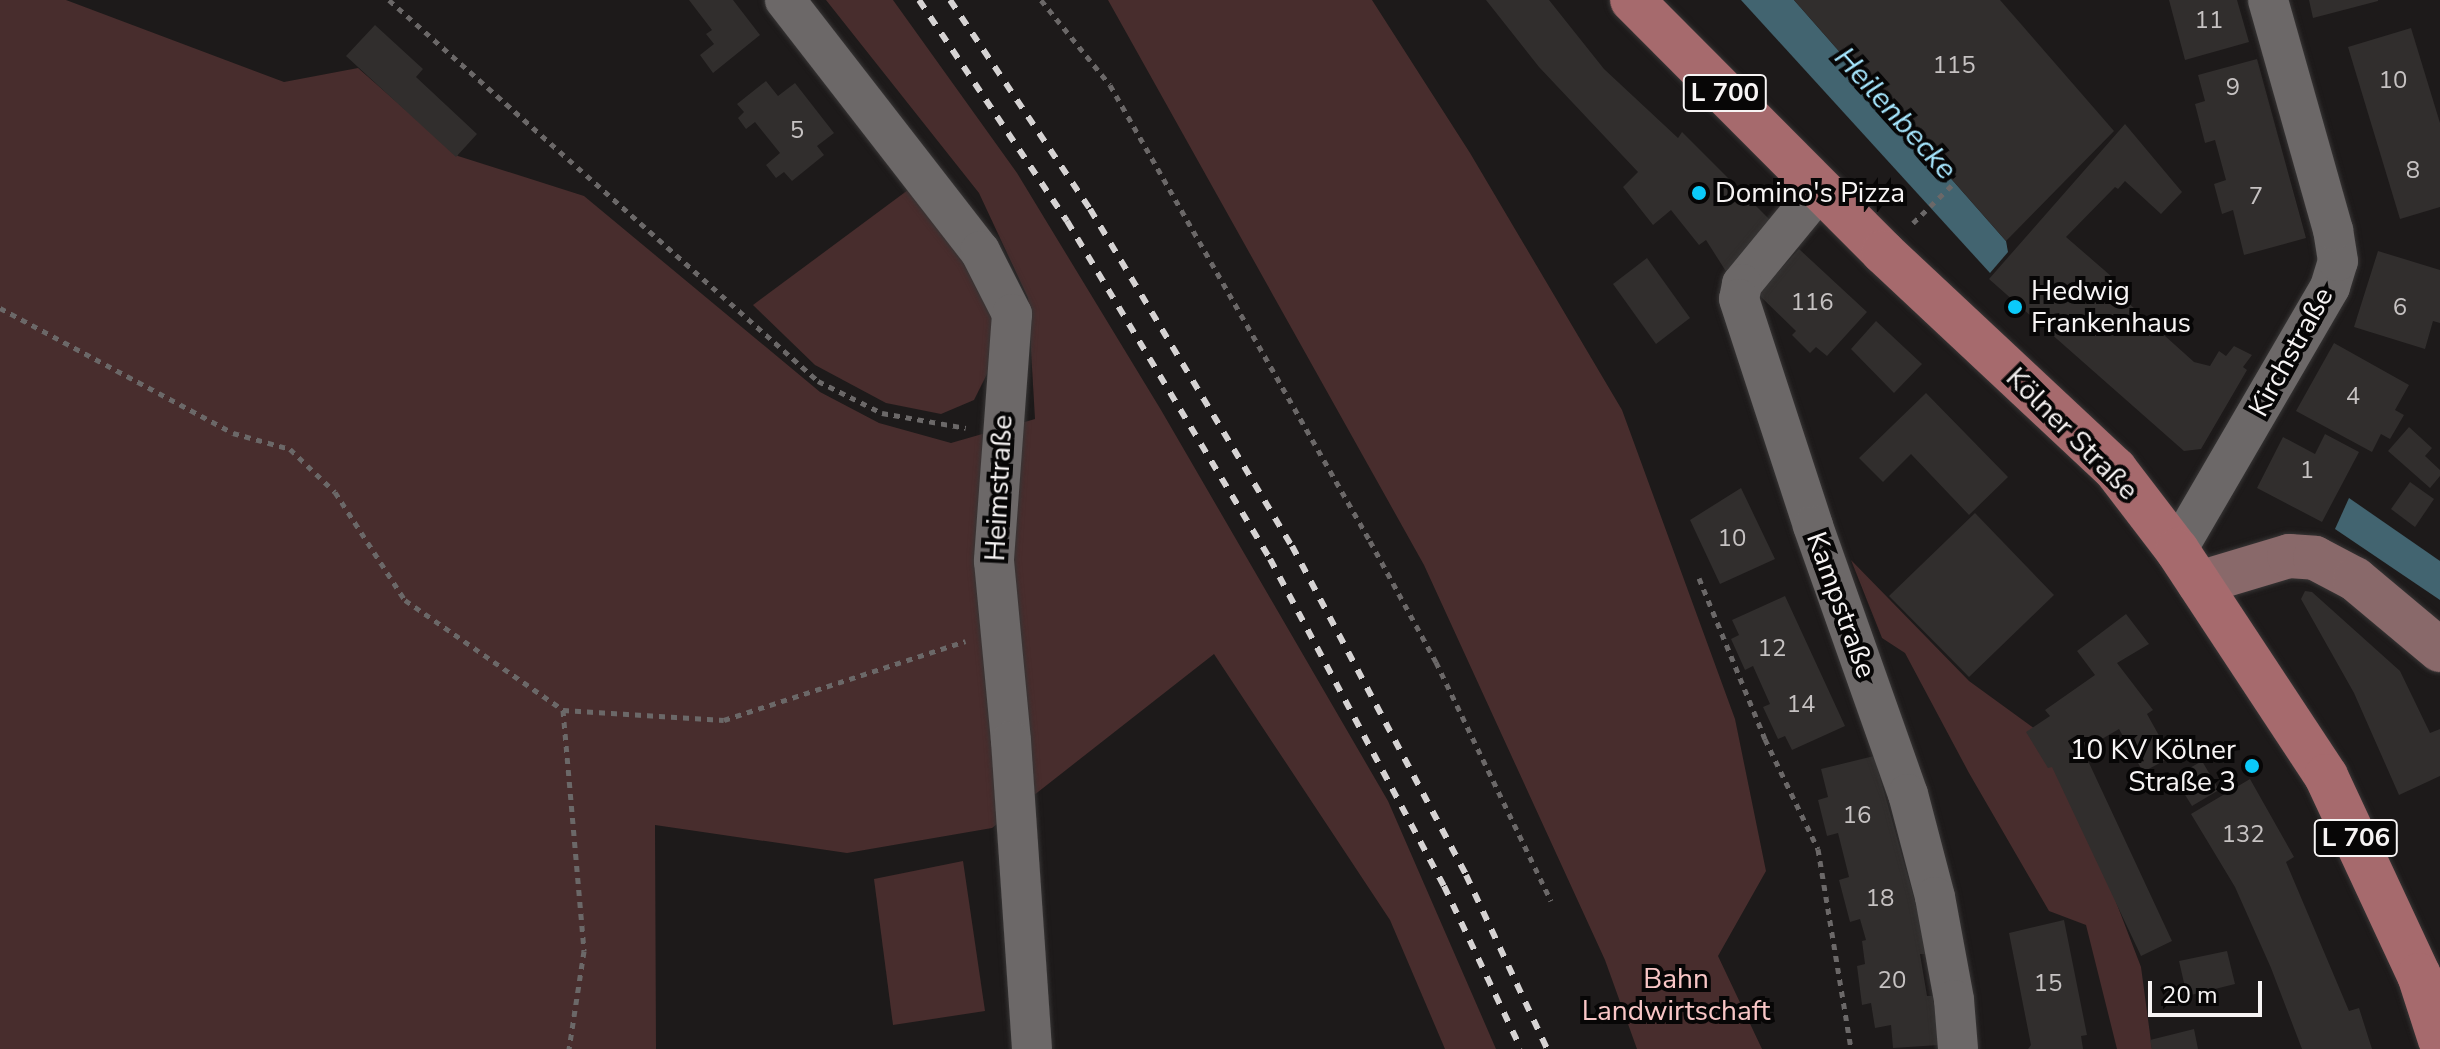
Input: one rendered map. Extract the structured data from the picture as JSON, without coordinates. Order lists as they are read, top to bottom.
{
  "streets": {
    "main road": ["L 700", "Kölner Straße", "L 706"],
    "street": ["Kirchstraße", "Heimstraße", "Kampstraße"]
  },
  "crossings": [
    ["Kirchstraße", "Kölner Straße"],
    ["Kölner Straße", "Kampstraße"]
  ],
  "water": ["Heilenbecke"],
  "parks": ["Bahn Landwirtschaft"],
  "places": ["Domino's Pizza", "Hedwig Frankenhaus", "10 KV Kölner Straße 3"],
  "house_numbers": [
    "11",
    "115",
    "10",
    "9",
    "5",
    "8",
    "7",
    "116",
    "6",
    "4",
    "1",
    "10",
    "12",
    "14",
    "16",
    "132",
    "18",
    "20",
    "15"
  ],
  "scale_bar": "20 m"
}
